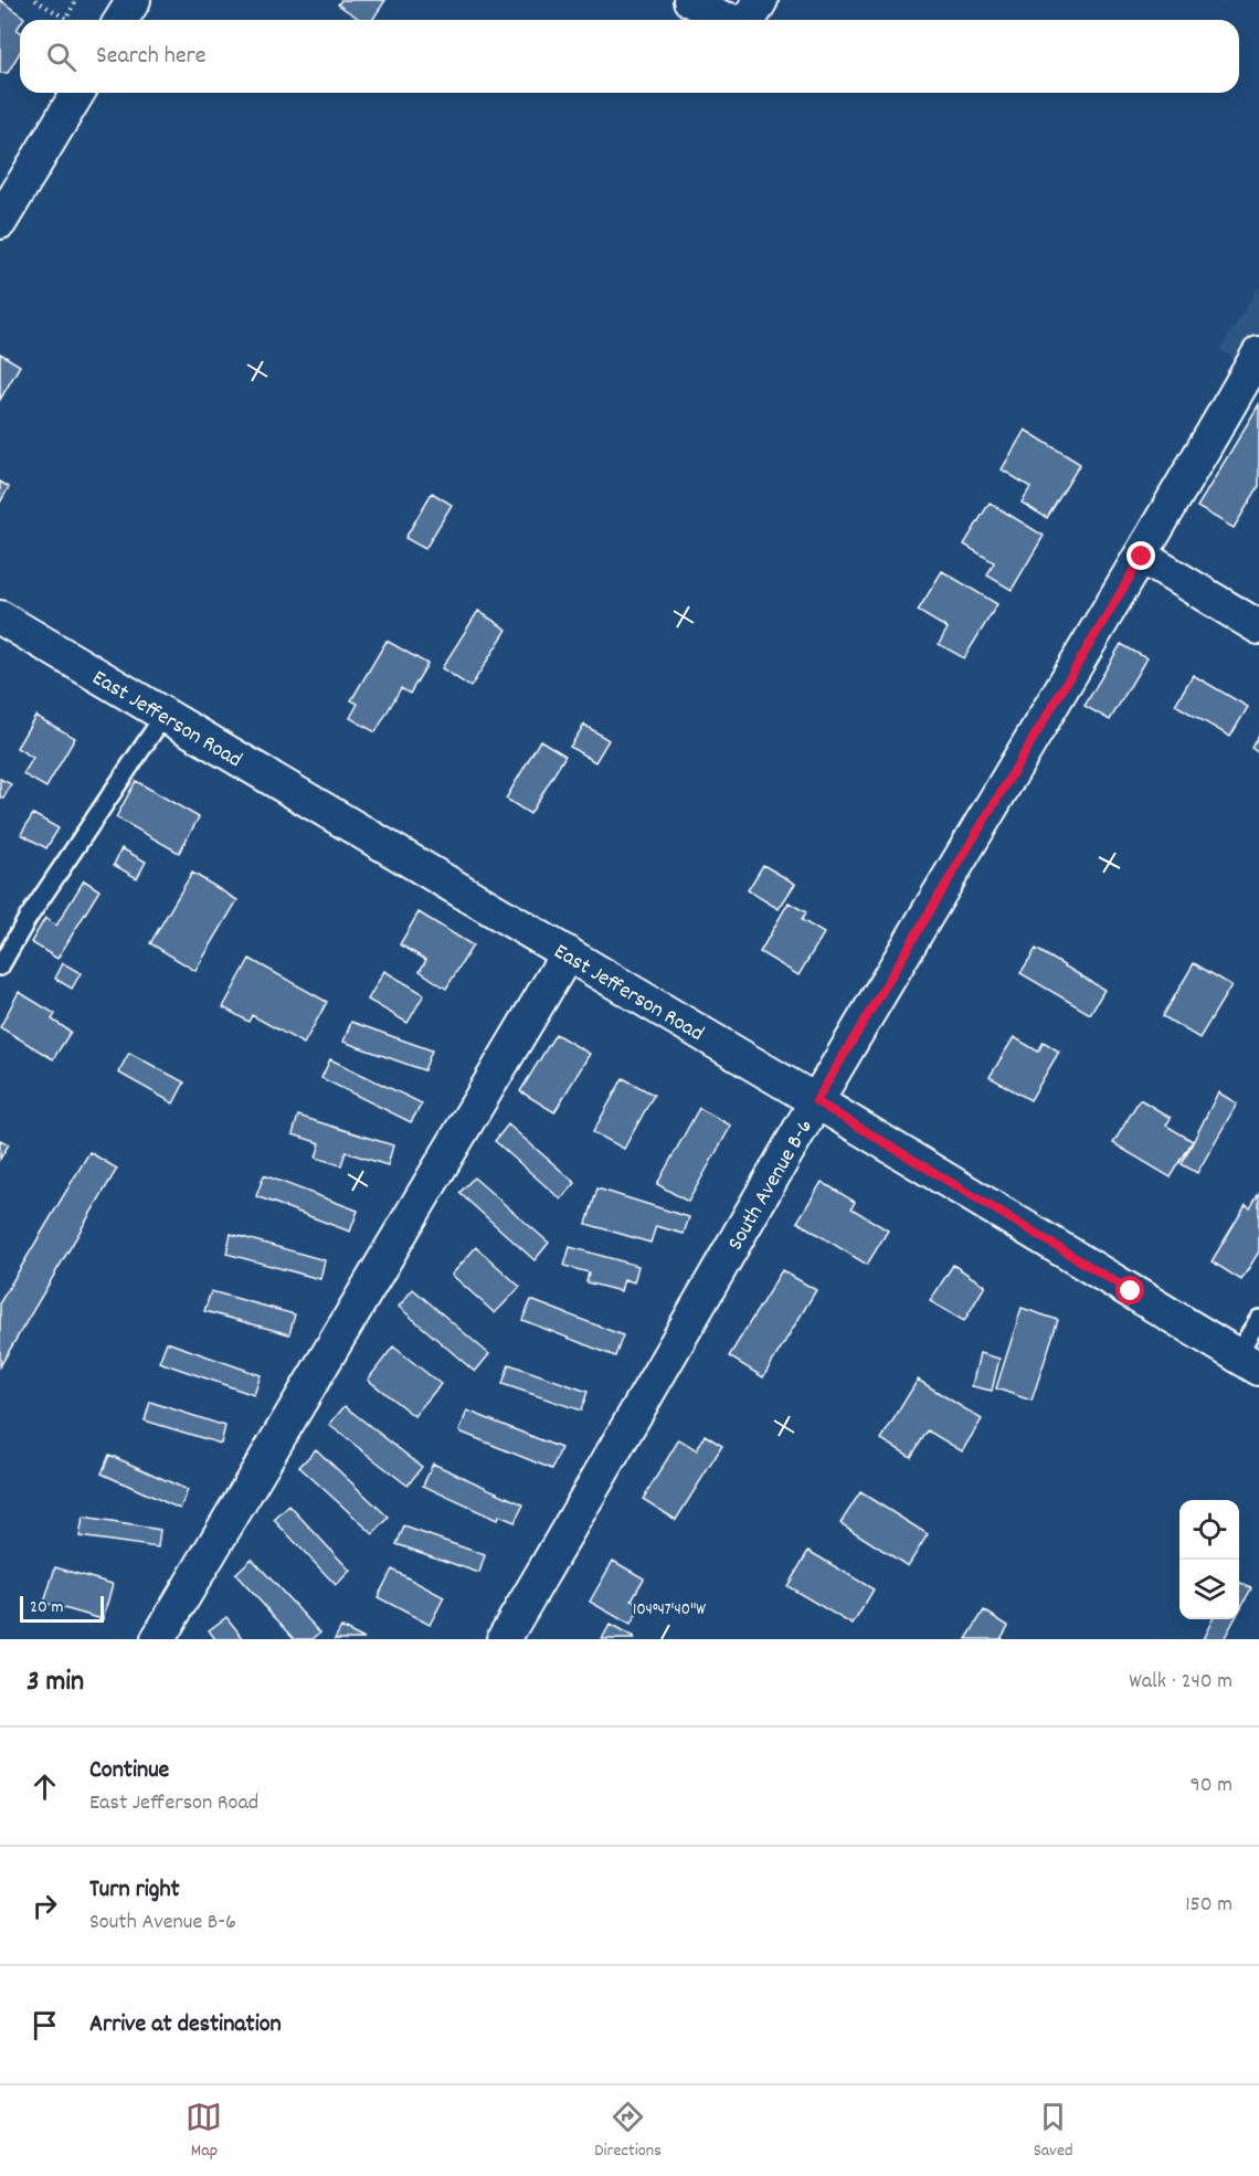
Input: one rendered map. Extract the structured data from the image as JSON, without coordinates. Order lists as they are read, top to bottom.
{
  "streets": {
    "street": ["East Jefferson Road", "South Avenue B-6"]
  },
  "crossings": [
    ["East Jefferson Road", "South Avenue B-6"]
  ],
  "scale_bar": "20 m",
  "page": {
    "search": "Search here",
    "scale": "20 m",
    "heading": ["3 min", "Walk · 240 m"],
    "list": [
      ["Continue", "East Jefferson Road", "90 m"],
      ["Turn right", "South Avenue B-6", "150 m"],
      "Arrive at destination"
    ],
    "nav": ["Map", "Directions", "Saved"]
  },
  "coordinates": ["104°47'40\"W"]
}
